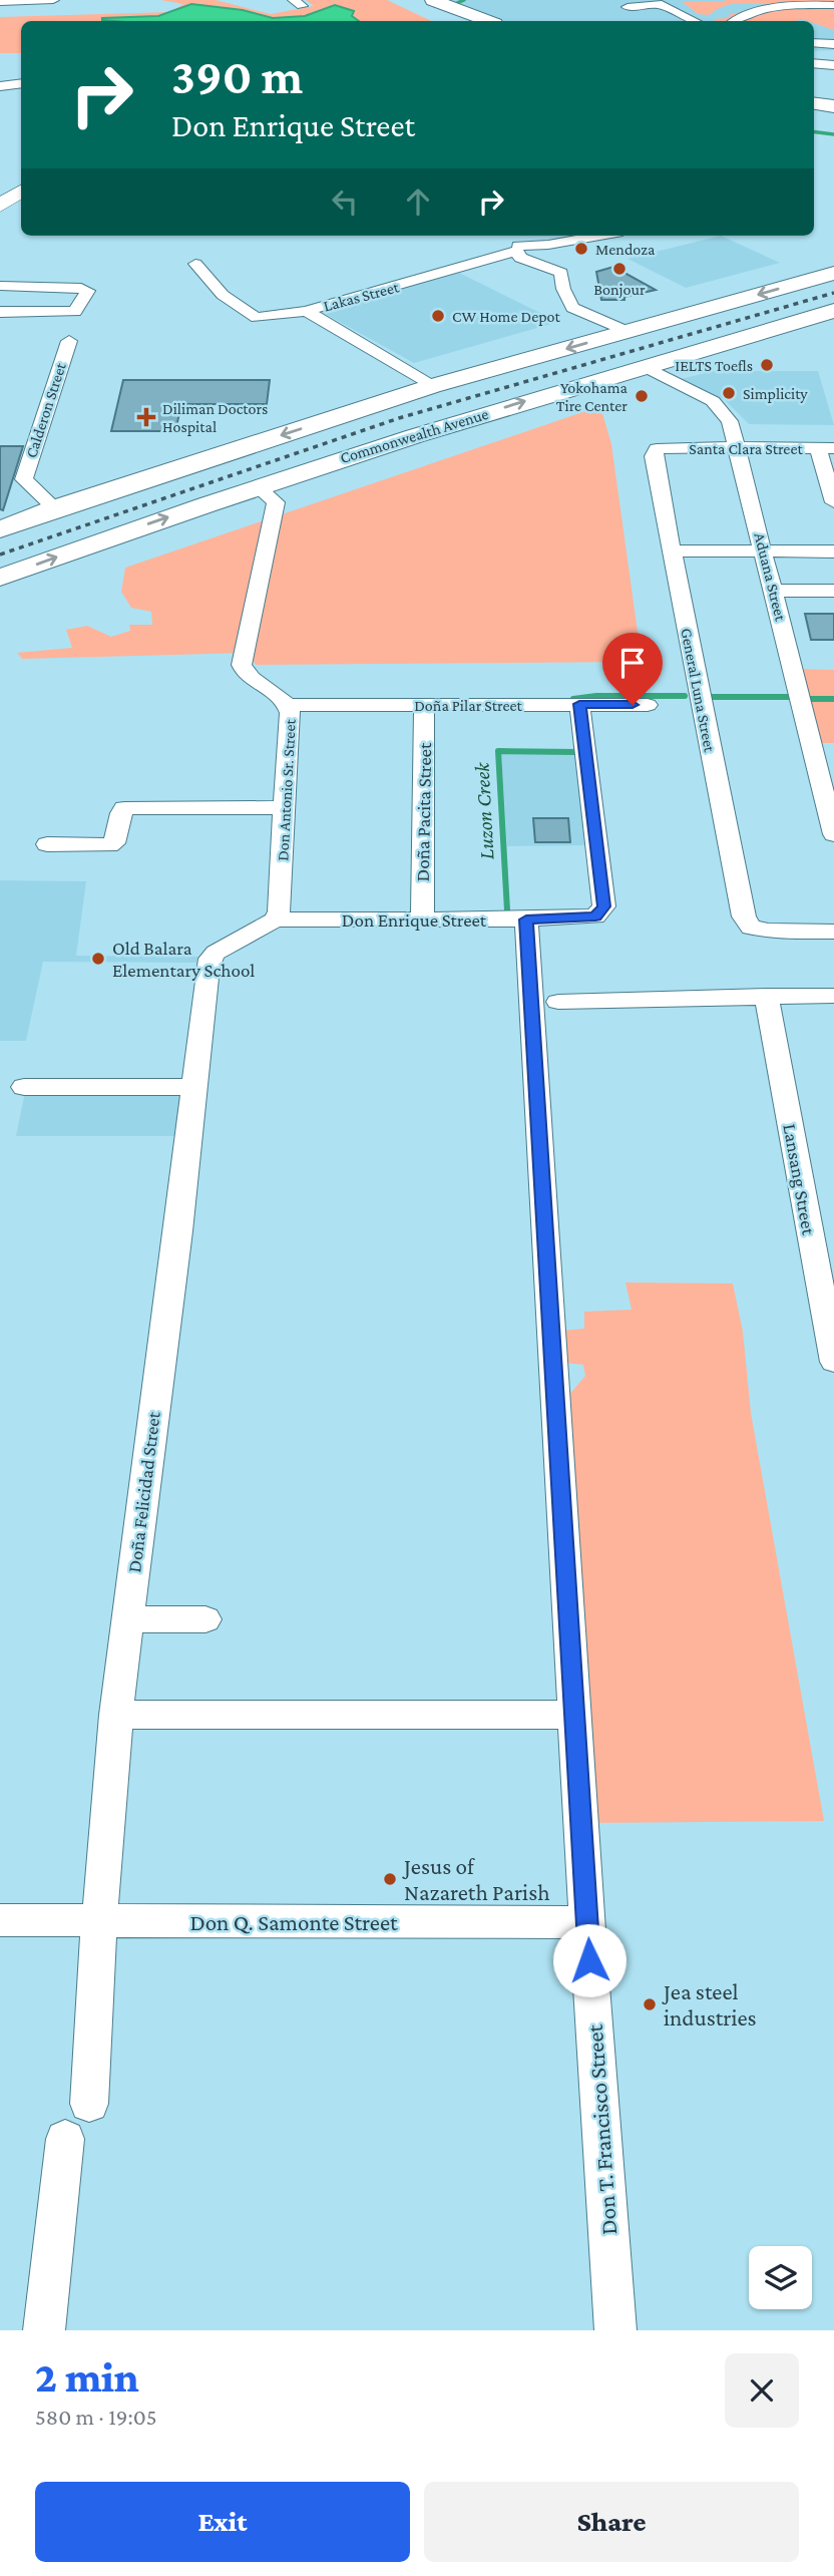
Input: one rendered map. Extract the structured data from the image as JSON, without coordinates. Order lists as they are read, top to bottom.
{
  "streets": {
    "main road": ["Commonwealth Avenue"],
    "street": [
      "Lakas Street",
      "Calderon Street",
      "Santa Clara Street",
      "Aduana Street",
      "General Luna Street",
      "Doña Pilar Street",
      "Don Antonio Sr. Street",
      "Doña Pacita Street",
      "Don Enrique Street",
      "Lansang Street",
      "Doña Felicidad Street",
      "Don Q. Samonte Street",
      "Don T. Francisco Street"
    ]
  },
  "crossings": [
    ["Commonwealth Avenue", "Aduana Street"],
    ["Commonwealth Avenue", "Don Antonio Sr. Street"],
    ["Santa Clara Street", "Aduana Street"],
    ["Santa Clara Street", "General Luna Street"],
    ["Doña Pilar Street", "Don Antonio Sr. Street"],
    ["Doña Pilar Street", "Doña Pacita Street"],
    ["Doña Pilar Street", "Don Enrique Street"],
    ["Don Antonio Sr. Street", "Don Enrique Street"],
    ["Don Antonio Sr. Street", "Doña Felicidad Street"],
    ["Doña Pacita Street", "Don Enrique Street"],
    ["Don Enrique Street", "Doña Felicidad Street"],
    ["Don Enrique Street", "Don T. Francisco Street"],
    ["Doña Felicidad Street", "Don Q. Samonte Street"],
    ["Don Q. Samonte Street", "Don T. Francisco Street"]
  ],
  "water": ["Luzon Creek"],
  "places": {
    "other": [
      "Mendoza",
      "Bonjour",
      "CW Home Depot",
      "IELTS Toefls",
      "Simplicity",
      "Yokohama Tire Center",
      "Old Balara Elementary School",
      "Jesus of Nazareth Parish",
      "Jea steel industries"
    ],
    "health": ["Diliman Doctors Hospital"]
  },
  "page": {
    "turn": ["390 m", "Don Enrique Street"],
    "heading": ["2 min", "580 m · 19:05"],
    "buttons": ["Exit", "Share"]
  }
}
